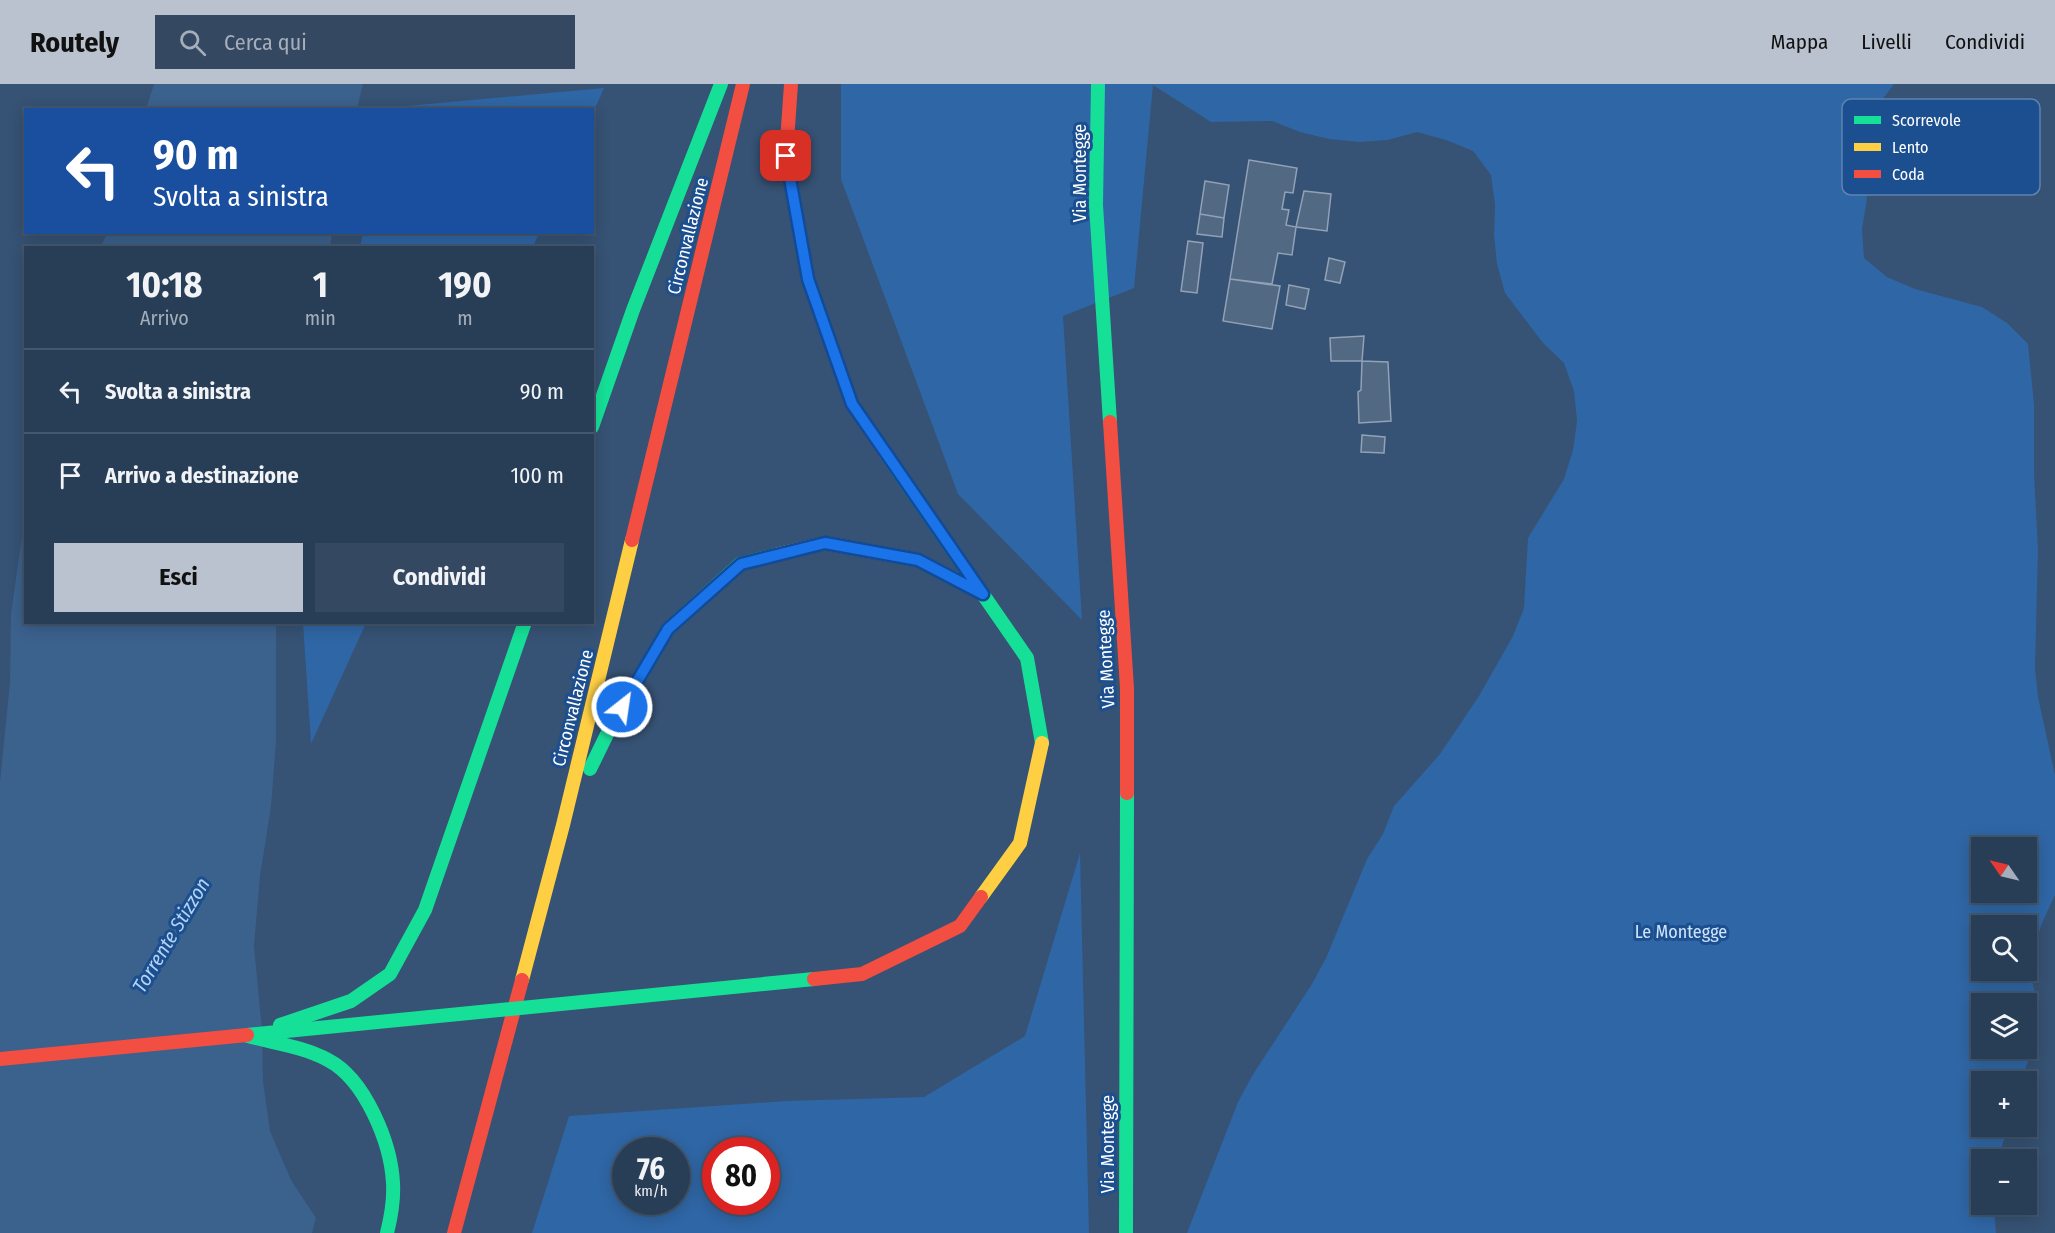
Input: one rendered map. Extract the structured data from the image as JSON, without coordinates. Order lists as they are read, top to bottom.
{
  "streets": {
    "main road": ["Via Montegge", "Circonvallazione"]
  },
  "water": ["Torrente Stizzon"],
  "parks": ["Le Montegge"],
  "legend": ["Scorrevole", "Lento", "Coda"],
  "north": "top left",
  "page": {
    "header": "Routely",
    "search": "Cerca qui",
    "nav": ["Mappa", "Livelli", "Condividi"],
    "turn": ["90 m", "Svolta a sinistra"],
    "eta": [
      "10:18",
      "Arrivo",
      "1",
      "min",
      "190",
      "m"
    ],
    "list": [
      {
        "name": "Svolta a sinistra",
        "value": "90 m"
      },
      {
        "name": "Arrivo a destinazione",
        "value": "100 m"
      }
    ],
    "buttons": ["Esci", "Condividi"],
    "map_buttons": ["+", "−"],
    "speed": "76 km/h",
    "limit": "80"
  }
}
